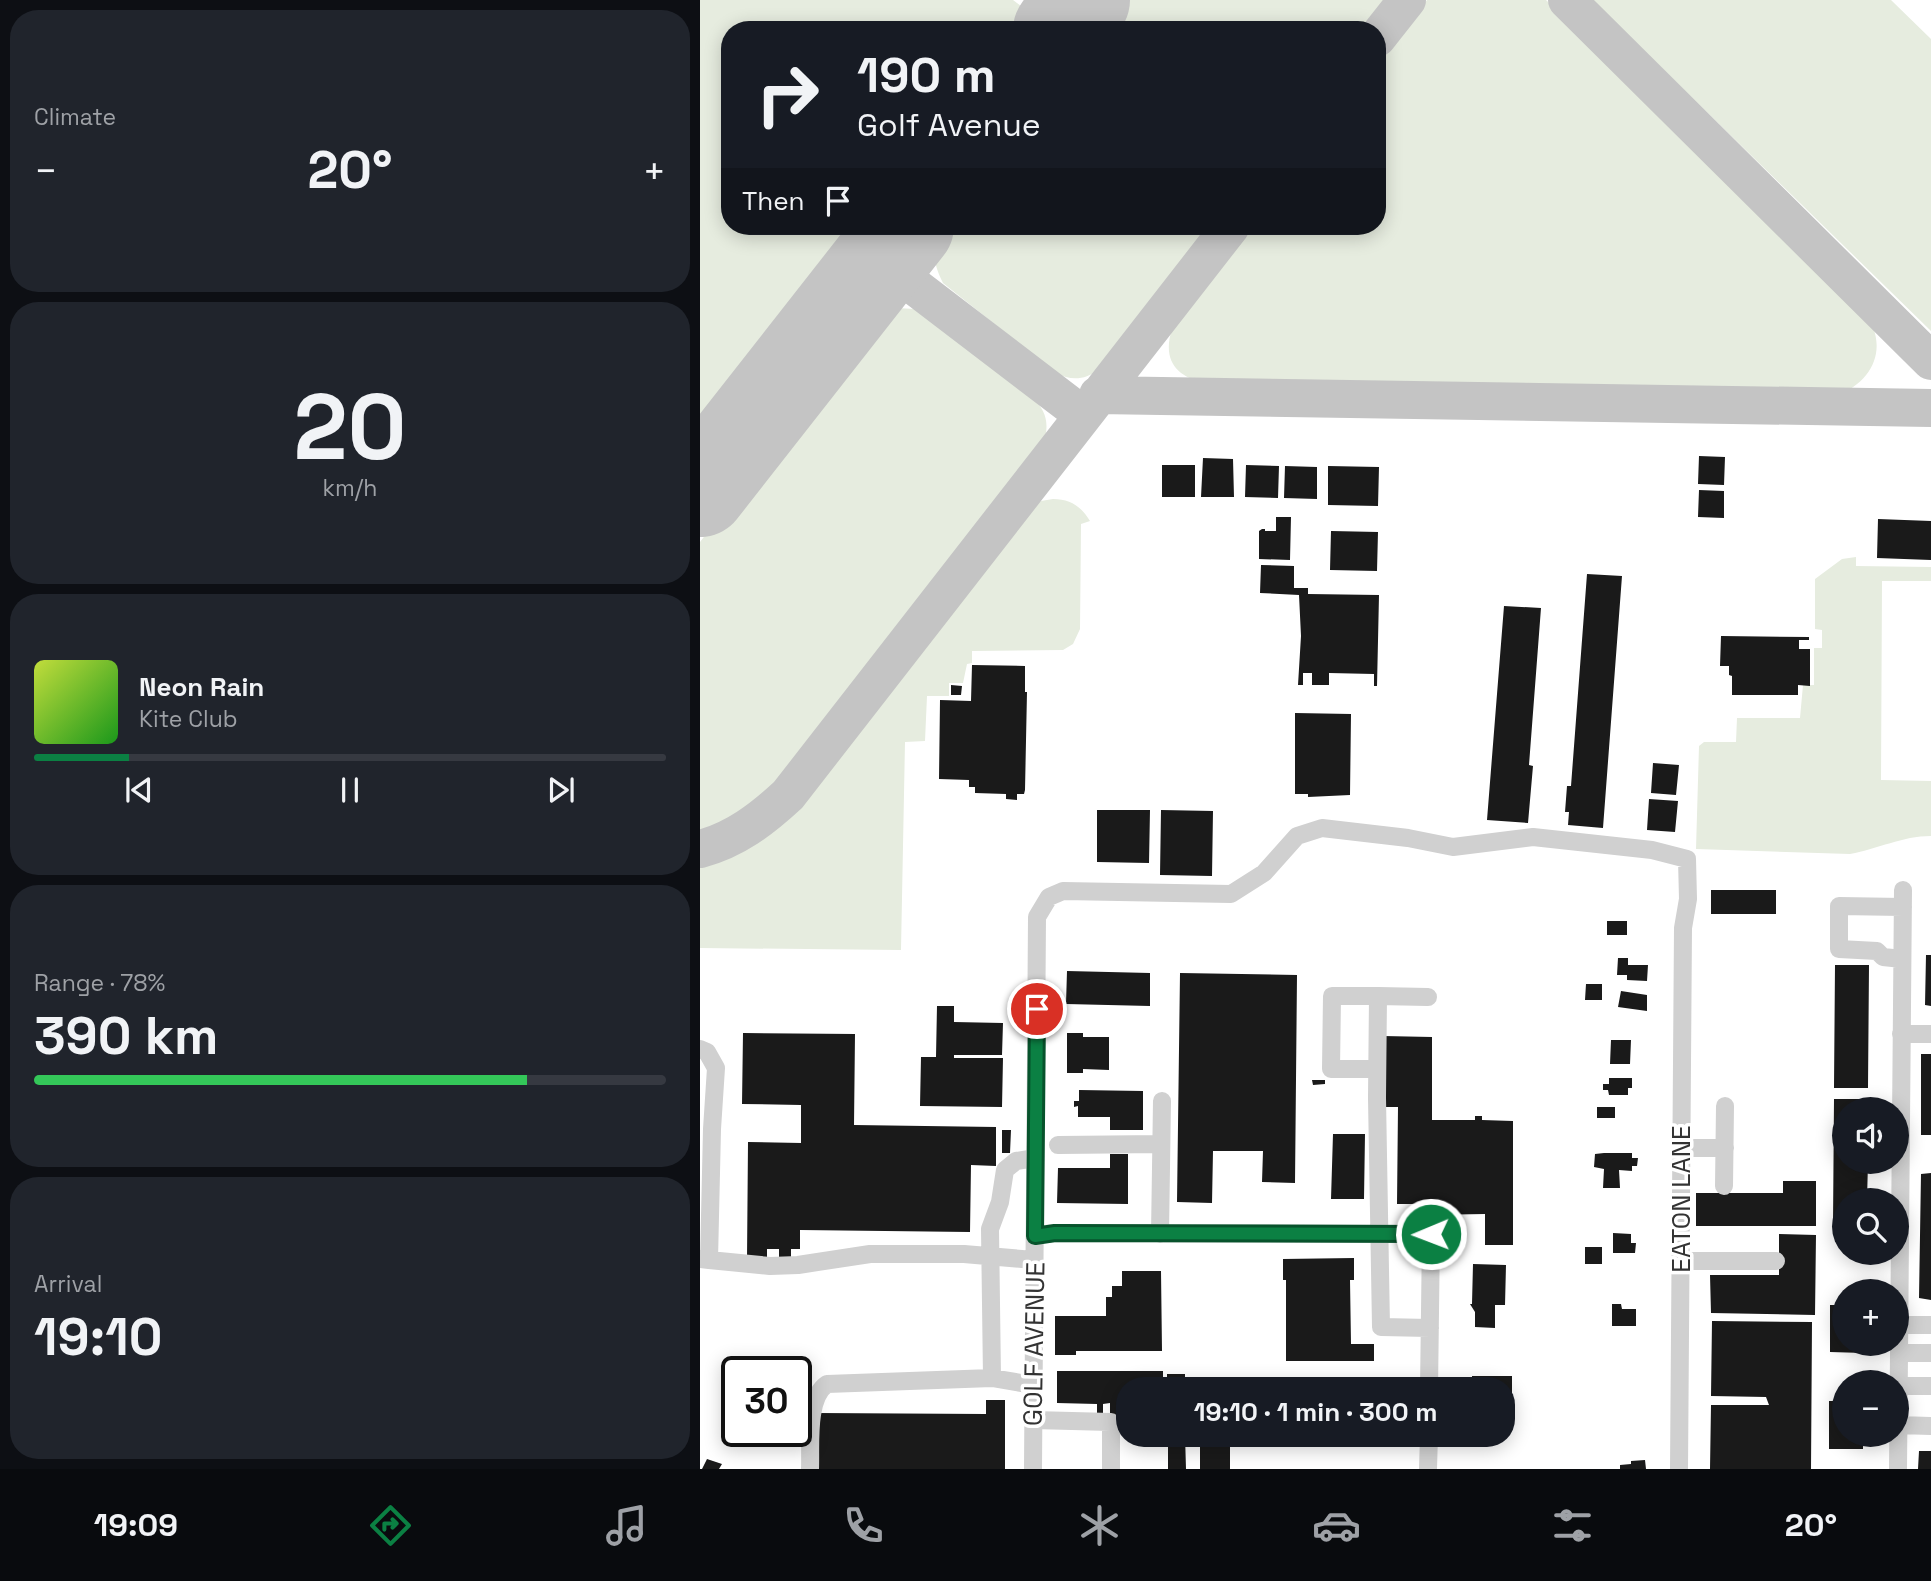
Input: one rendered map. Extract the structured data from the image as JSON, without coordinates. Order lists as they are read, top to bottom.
{
  "streets": {
    "street": ["EATON LANE", "GOLF AVENUE"]
  },
  "crossings": [
    ["EATON LANE", "GOLF AVENUE"]
  ],
  "page": {
    "tile": [
      "Climate",
      ["20", "km/h"],
      ["Range · 78%", "390 km"],
      ["Arrival", "19:10"]
    ],
    "turn": ["190 m", "Golf Avenue"],
    "heat": ["−", "20°", "+"],
    "then": "Then",
    "song": ["Neon Rain", "Kite Club"],
    "map_buttons": ["+", "−"],
    "limit": "30",
    "trip": "19:10 · 1 min · 300 m",
    "tabs": ["19:09", "20°"]
  }
}
